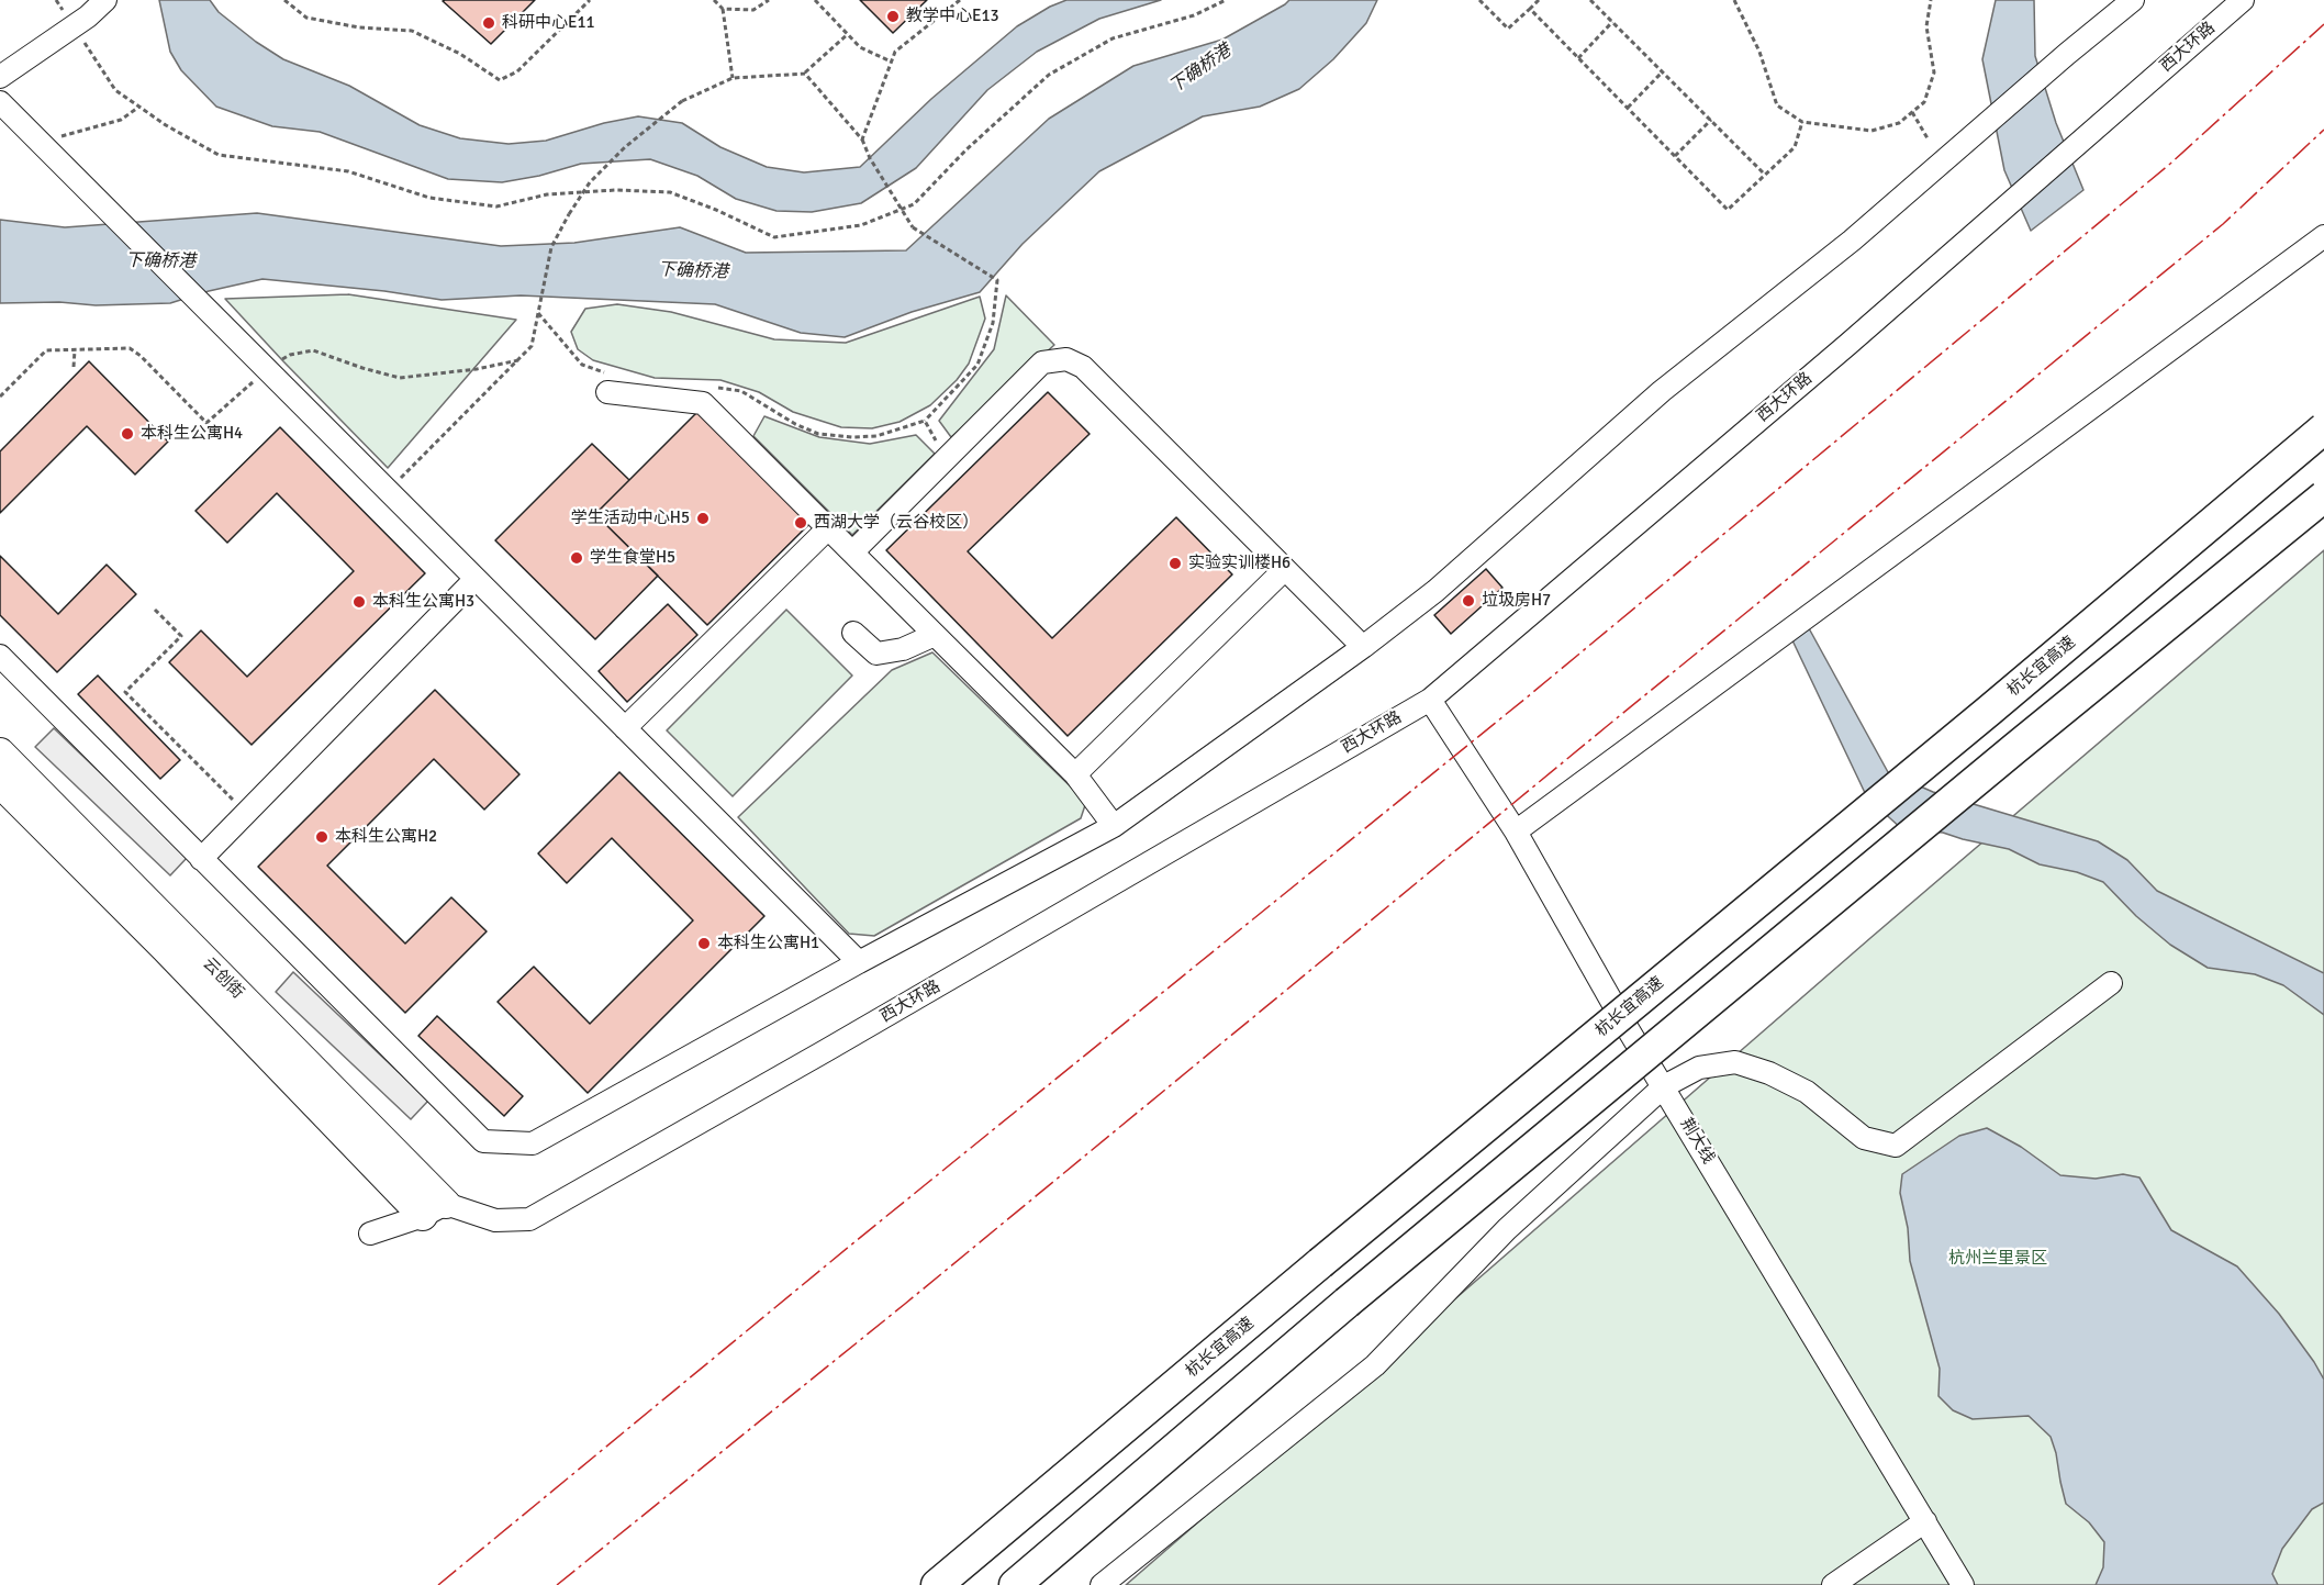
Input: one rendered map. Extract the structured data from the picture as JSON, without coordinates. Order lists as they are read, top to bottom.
{
  "streets": {
    "highway": ["杭长宜高速"],
    "main road": ["云创街"],
    "street": ["西大环路", "荆大线"]
  },
  "crossings": [
    ["西大环路", "云创街"],
    ["西大环路", "荆大线"]
  ],
  "water": ["下确桥港"],
  "parks": ["杭州兰里景区"],
  "places": [
    "教学中心E13",
    "科研中心E11",
    "本科生公寓H4",
    "学生活动中心H5",
    "西湖大学（云谷校区）",
    "学生食堂H5",
    "实验实训楼H6",
    "垃圾房H7",
    "本科生公寓H3",
    "本科生公寓H2",
    "本科生公寓H1"
  ]
}
